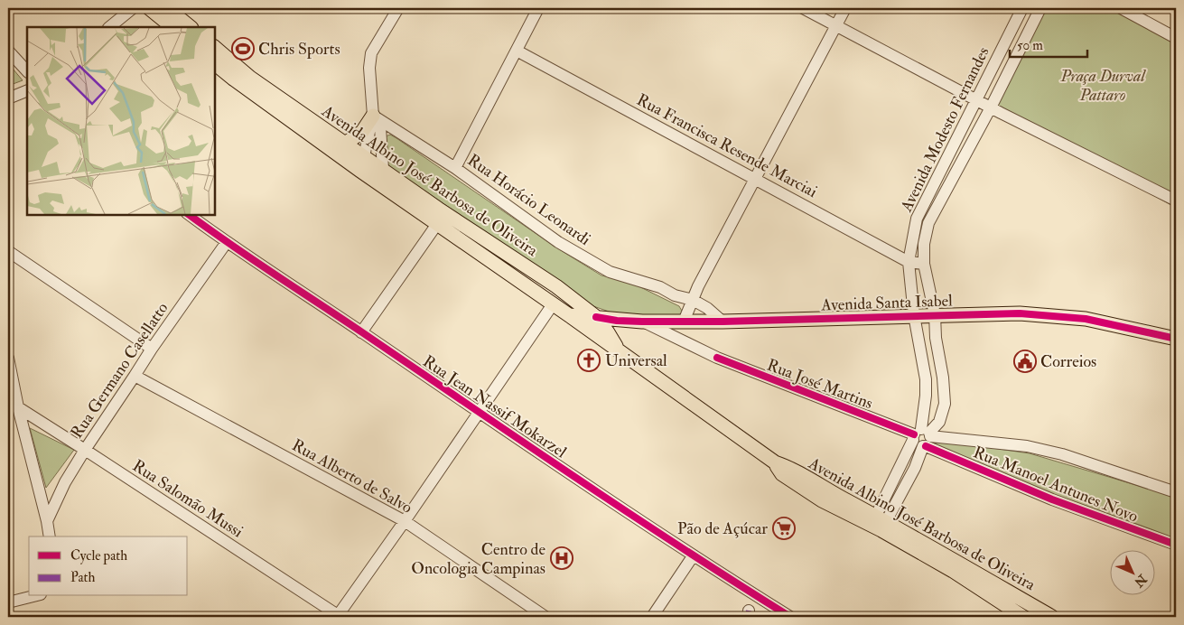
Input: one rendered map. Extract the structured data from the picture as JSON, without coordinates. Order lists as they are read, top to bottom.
{
  "streets": {
    "main road": ["Avenida Albino José Barbosa de Oliveira", "Avenida Santa Isabel"],
    "street": [
      "Avenida Modesto Fernandes",
      "Rua Francisca Resende Marciai",
      "Rua Horácio Leonardi",
      "Rua Germano Casellatto",
      "Rua José Martins",
      "Rua Jean Nassif Mokarzel",
      "Rua Alberto de Salvo",
      "Rua Manoel Antunes Novo",
      "Rua Salomão Mussi"
    ]
  },
  "crossings": [
    ["Avenida Modesto Fernandes", "Rua Francisca Resende Marciai"],
    ["Avenida Modesto Fernandes", "Avenida Albino José Barbosa de Oliveira"],
    ["Avenida Modesto Fernandes", "Avenida Santa Isabel"],
    ["Avenida Modesto Fernandes", "Rua José Martins"],
    ["Avenida Modesto Fernandes", "Rua Manoel Antunes Novo"],
    ["Avenida Albino José Barbosa de Oliveira", "Avenida Santa Isabel"],
    ["Rua Horácio Leonardi", "Avenida Santa Isabel"],
    ["Avenida Santa Isabel", "Rua José Martins"],
    ["Rua Germano Casellatto", "Rua Jean Nassif Mokarzel"],
    ["Rua Germano Casellatto", "Rua Alberto de Salvo"],
    ["Rua Germano Casellatto", "Rua Salomão Mussi"],
    ["Rua José Martins", "Rua Manoel Antunes Novo"]
  ],
  "parks": ["Praça Durval Pattaro"],
  "places": {
    "sports": ["Chris Sports"],
    "church": ["Universal"],
    "public building": ["Correios"],
    "supermarket": ["Pão de Açúcar"],
    "hospital": ["Centro de Oncologia Campinas"]
  },
  "legend": ["Cycle path", "Path"],
  "scale_bar": "50 m",
  "north": "bottom right"
}
